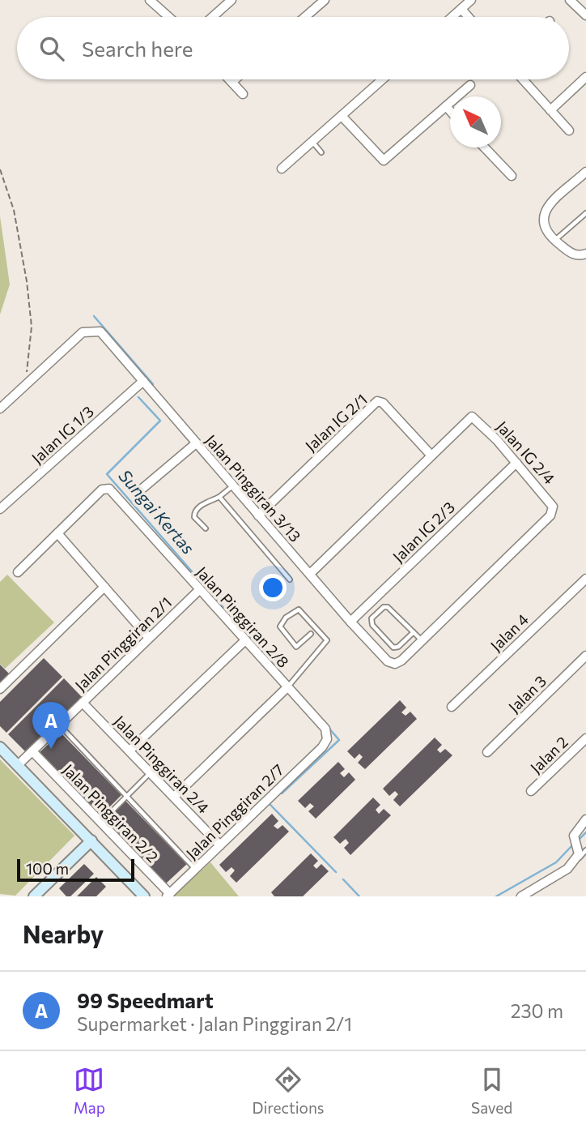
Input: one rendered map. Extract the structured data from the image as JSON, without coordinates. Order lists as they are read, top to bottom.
{
  "streets": {
    "street": [
      "Jalan IG 2/1",
      "Jalan IG 1/3",
      "Jalan IG 2/4",
      "Jalan Pinggiran 3/13",
      "Jalan IG 2/3",
      "Jalan Pinggiran 2/8",
      "Jalan 4",
      "Jalan Pinggiran 2/1",
      "Jalan 3",
      "Jalan 2",
      "Jalan Pinggiran 2/4",
      "Jalan Pinggiran 2/7",
      "Jalan Pinggiran 2/2"
    ]
  },
  "crossings": [
    ["Jalan IG 2/1", "Jalan IG 2/4"],
    ["Jalan IG 2/1", "Jalan Pinggiran 3/13"],
    ["Jalan IG 1/3", "Jalan Pinggiran 3/13"],
    ["Jalan IG 2/4", "Jalan Pinggiran 3/13"],
    ["Jalan IG 2/4", "Jalan IG 2/3"],
    ["Jalan Pinggiran 3/13", "Jalan IG 2/3"],
    ["Jalan Pinggiran 2/8", "Jalan Pinggiran 2/1"],
    ["Jalan Pinggiran 2/8", "Jalan Pinggiran 2/7"],
    ["Jalan Pinggiran 2/1", "Jalan Pinggiran 2/4"],
    ["Jalan Pinggiran 2/1", "Jalan Pinggiran 2/2"],
    ["Jalan Pinggiran 2/4", "Jalan Pinggiran 2/7"],
    ["Jalan Pinggiran 2/7", "Jalan Pinggiran 2/2"]
  ],
  "water": ["Sungai Kertas"],
  "scale_bar": "100 m",
  "north": "top left",
  "page": {
    "search": "Search here",
    "pins": "A",
    "scale": "100 m",
    "heading": "Nearby",
    "list": [
      {
        "mark": "A",
        "name": "99 Speedmart",
        "note": "Supermarket · Jalan Pinggiran 2/1",
        "value": "230 m"
      }
    ],
    "nav": ["Map", "Directions", "Saved"]
  }
}
